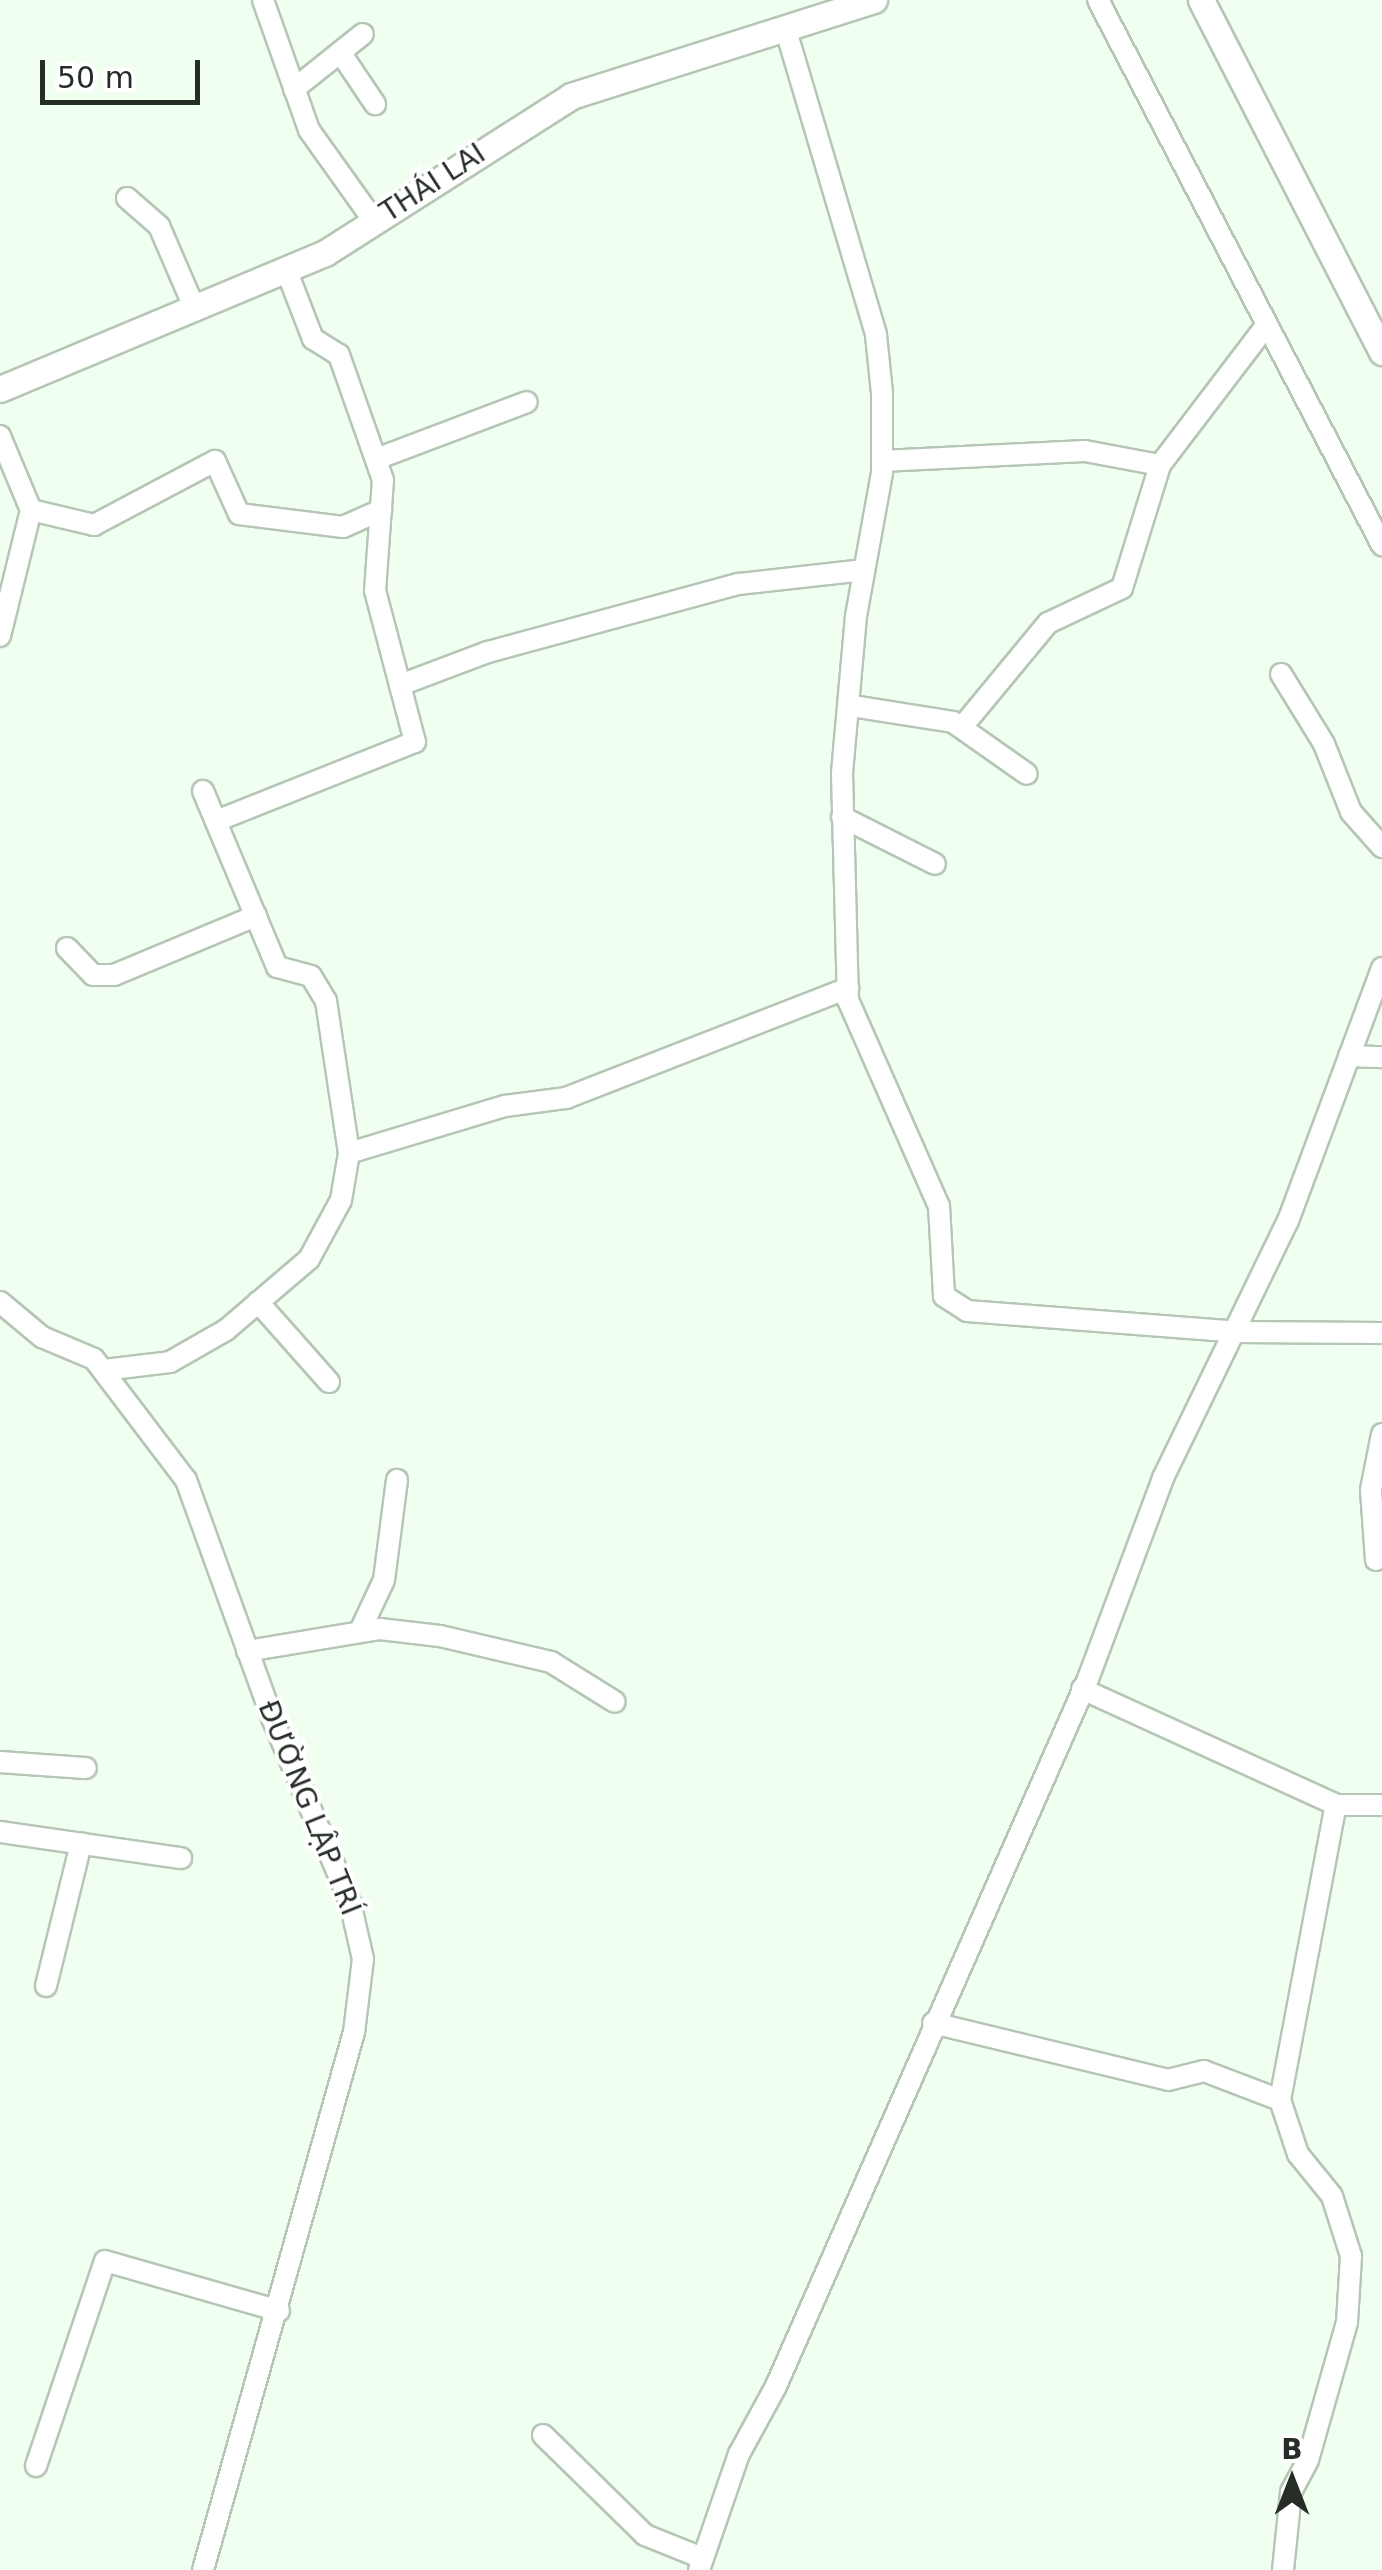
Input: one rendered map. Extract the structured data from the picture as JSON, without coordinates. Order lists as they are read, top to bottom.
{
  "streets": {
    "street": ["THÁI LAI", "ĐƯỜNG LẬP TRÍ"]
  },
  "scale_bar": "50 m",
  "north": "top"
}
